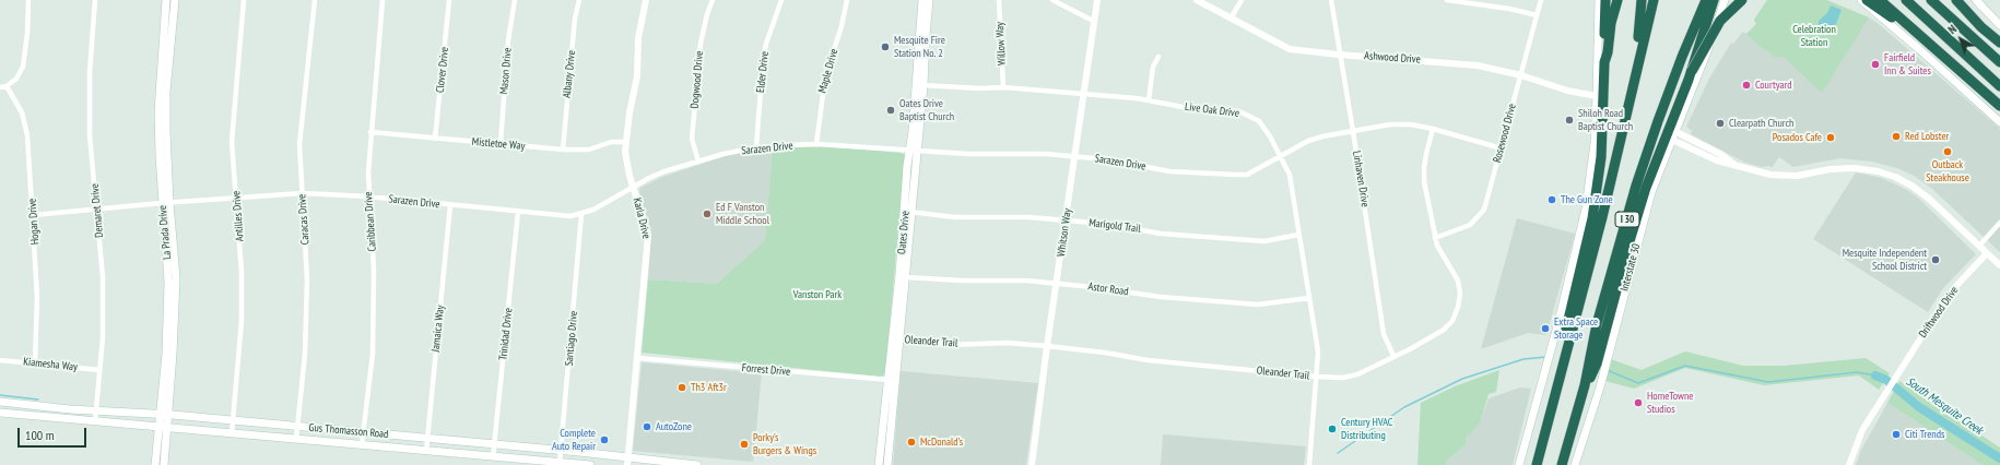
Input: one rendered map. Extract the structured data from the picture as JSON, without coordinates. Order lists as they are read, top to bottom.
{
  "streets": {
    "highway": ["I 30"],
    "main road": [
      "La Prada Drive",
      "Oates Drive",
      "Interstate 30",
      "Gus Thomasson Road"
    ],
    "street": [
      "Willow Way",
      "Ashwood Drive",
      "Clover Drive",
      "Mason Drive",
      "Maple Drive",
      "Elder Drive",
      "Albany Drive",
      "Dogwood Drive",
      "Live Oak Drive",
      "Rosewood Drive",
      "Mistletoe Way",
      "Sarazen Drive",
      "Linhaven Drive",
      "Demaret Drive",
      "Antilles Drive",
      "Karla Drive",
      "Caracas Drive",
      "Hogan Drive",
      "Caribbean Drive",
      "Marigold Trail",
      "Whitson Way",
      "Astor Road",
      "Driftwood Drive",
      "Jamaica Way",
      "Trinidad Drive",
      "Santiago Drive",
      "Oleander Trail",
      "Kiamesha Way",
      "Forrest Drive"
    ]
  },
  "crossings": [
    ["Willow Way", "Live Oak Drive"],
    ["Ashwood Drive", "Rosewood Drive"],
    ["Ashwood Drive", "Linhaven Drive"],
    ["Clover Drive", "Mistletoe Way"],
    ["Mason Drive", "Mistletoe Way"],
    ["Maple Drive", "Sarazen Drive"],
    ["Elder Drive", "Sarazen Drive"],
    ["Albany Drive", "Mistletoe Way"],
    ["Dogwood Drive", "Sarazen Drive"],
    ["Live Oak Drive", "Sarazen Drive"],
    ["Live Oak Drive", "Marigold Trail"],
    ["Live Oak Drive", "Oates Drive"],
    ["Live Oak Drive", "Whitson Way"],
    ["Live Oak Drive", "Astor Road"],
    ["Live Oak Drive", "Oleander Trail"],
    ["Rosewood Drive", "Sarazen Drive"],
    ["Rosewood Drive", "Oleander Trail"],
    ["Mistletoe Way", "Karla Drive"],
    ["Mistletoe Way", "Caribbean Drive"],
    ["Sarazen Drive", "Linhaven Drive"],
    ["Sarazen Drive", "Demaret Drive"],
    ["Sarazen Drive", "Antilles Drive"],
    ["Sarazen Drive", "Karla Drive"],
    ["Sarazen Drive", "Caracas Drive"],
    ["Sarazen Drive", "Hogan Drive"],
    ["Sarazen Drive", "Caribbean Drive"],
    ["Sarazen Drive", "La Prada Drive"],
    ["Sarazen Drive", "Oates Drive"],
    ["Sarazen Drive", "Whitson Way"],
    ["Sarazen Drive", "Jamaica Way"],
    ["Sarazen Drive", "Trinidad Drive"],
    ["Sarazen Drive", "Santiago Drive"],
    ["Sarazen Drive", "Oleander Trail"],
    ["Linhaven Drive", "Oleander Trail"],
    ["Demaret Drive", "Kiamesha Way"],
    ["Demaret Drive", "Gus Thomasson Road"],
    ["Antilles Drive", "Gus Thomasson Road"],
    ["Karla Drive", "Forrest Drive"],
    ["Karla Drive", "Gus Thomasson Road"],
    ["Caracas Drive", "Gus Thomasson Road"],
    ["Hogan Drive", "Kiamesha Way"],
    ["Caribbean Drive", "Gus Thomasson Road"],
    ["Marigold Trail", "Oates Drive"],
    ["Marigold Trail", "Whitson Way"],
    ["La Prada Drive", "Gus Thomasson Road"],
    ["Oates Drive", "Astor Road"],
    ["Oates Drive", "Oleander Trail"],
    ["Oates Drive", "Forrest Drive"],
    ["Whitson Way", "Astor Road"],
    ["Whitson Way", "Oleander Trail"],
    ["Jamaica Way", "Gus Thomasson Road"],
    ["Trinidad Drive", "Gus Thomasson Road"],
    ["Santiago Drive", "Gus Thomasson Road"]
  ],
  "water": ["South Mesquite Creek"],
  "parks": ["Celebration Station", "Vanston Park"],
  "places": [
    "Mesquite Fire Station No. 2",
    "Fairfield Inn & Suites",
    "Courtyard",
    "Oates Drive Baptist Church",
    "Shiloh Road Baptist Church",
    "Clearpath Church",
    "Red Lobster",
    "Posados Cafe",
    "Outback Steakhouse",
    "The Gun Zone",
    "Ed F Vanston Middle School",
    "Mesquite Independent School District",
    "Extra Space Storage",
    "Th3 Aft3r",
    "HomeTowne Studios",
    "AutoZone",
    "Century HVAC Distributing",
    "Citi Trends",
    "Complete Auto Repair",
    "McDonald's",
    "Porky’s Burgers & Wings"
  ],
  "scale_bar": "100 m",
  "north": "top left"
}
